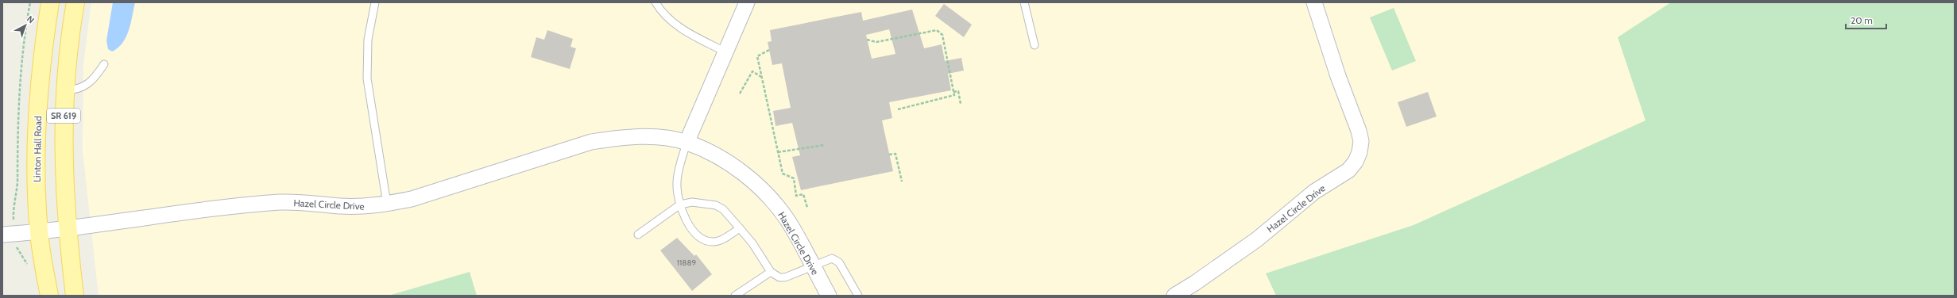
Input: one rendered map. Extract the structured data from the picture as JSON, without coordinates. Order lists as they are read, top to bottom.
{
  "streets": {
    "main road": ["SR 619", "Linton Hall Road"],
    "street": ["Hazel Circle Drive"]
  },
  "crossings": [
    ["SR 619", "Hazel Circle Drive"],
    ["Linton Hall Road", "Hazel Circle Drive"]
  ],
  "house_numbers": ["11889"],
  "scale_bar": "20 m",
  "north": "top right"
}
